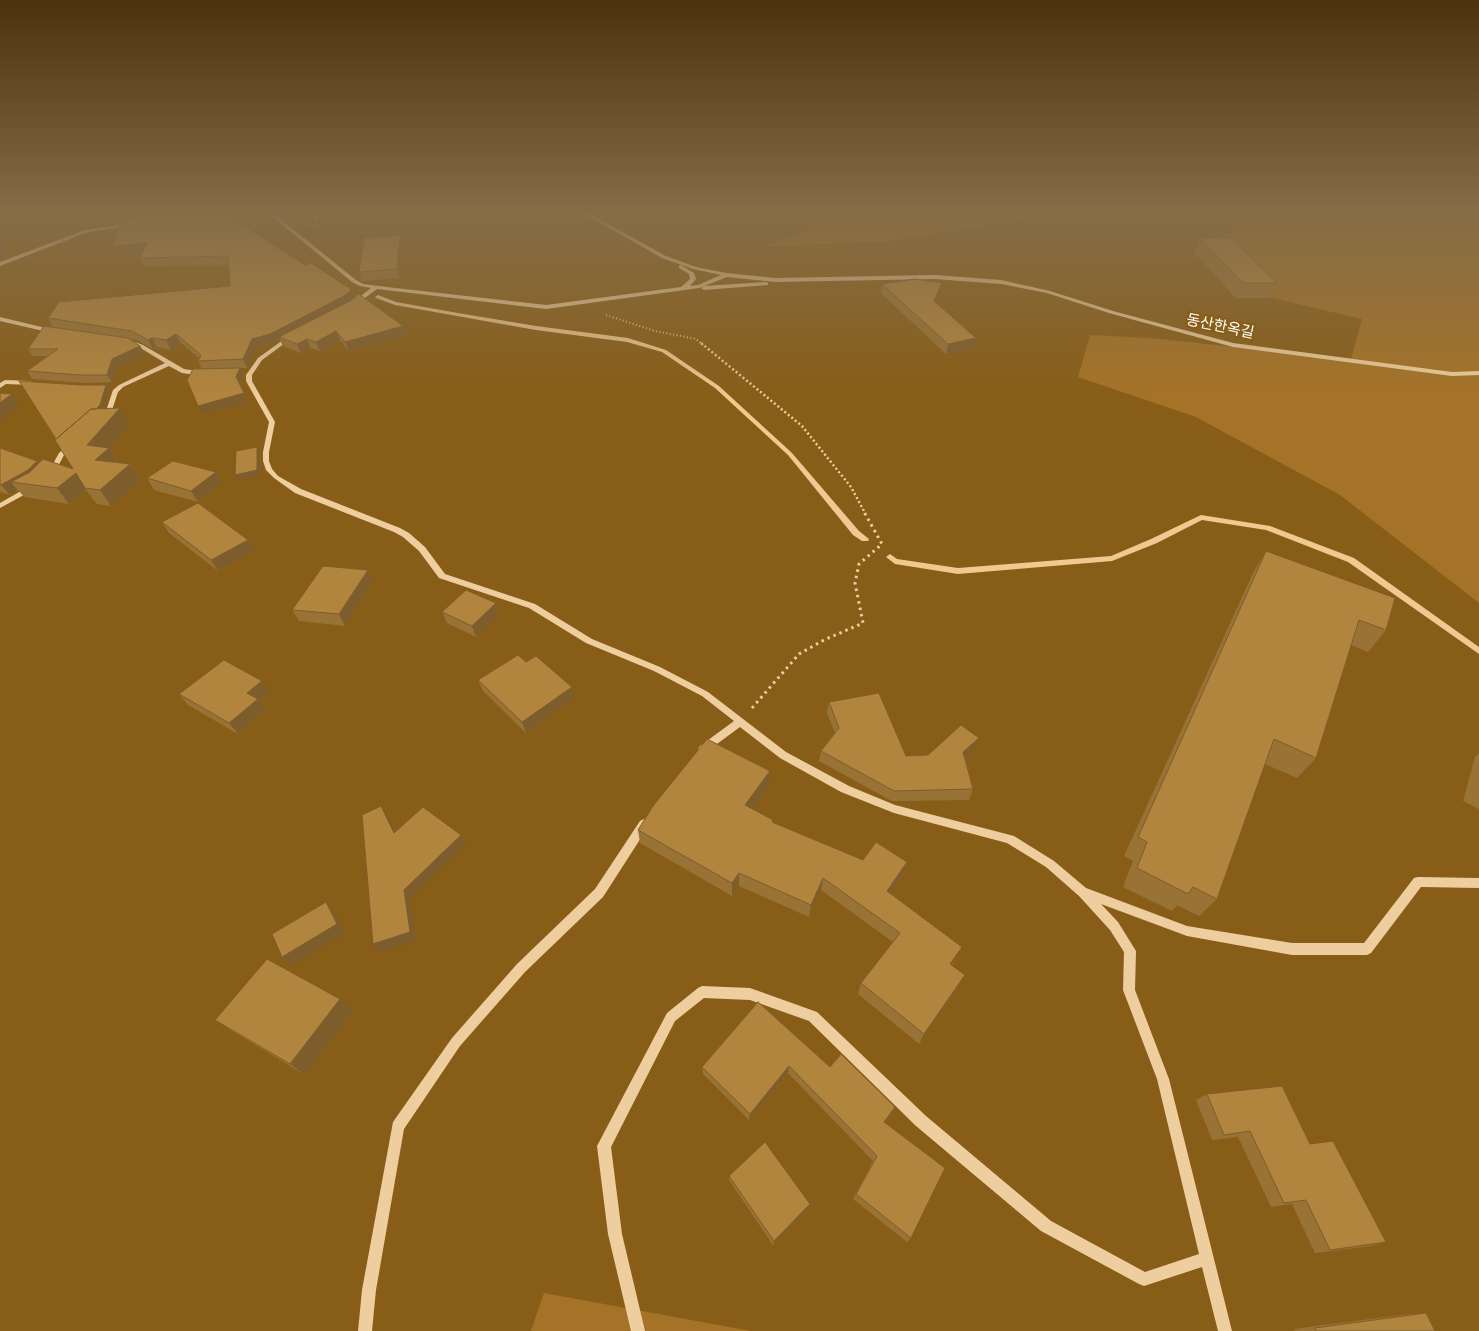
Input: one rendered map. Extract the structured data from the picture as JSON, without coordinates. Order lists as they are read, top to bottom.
{
  "streets": {
    "street": ["동산한옥길"]
  }
}
